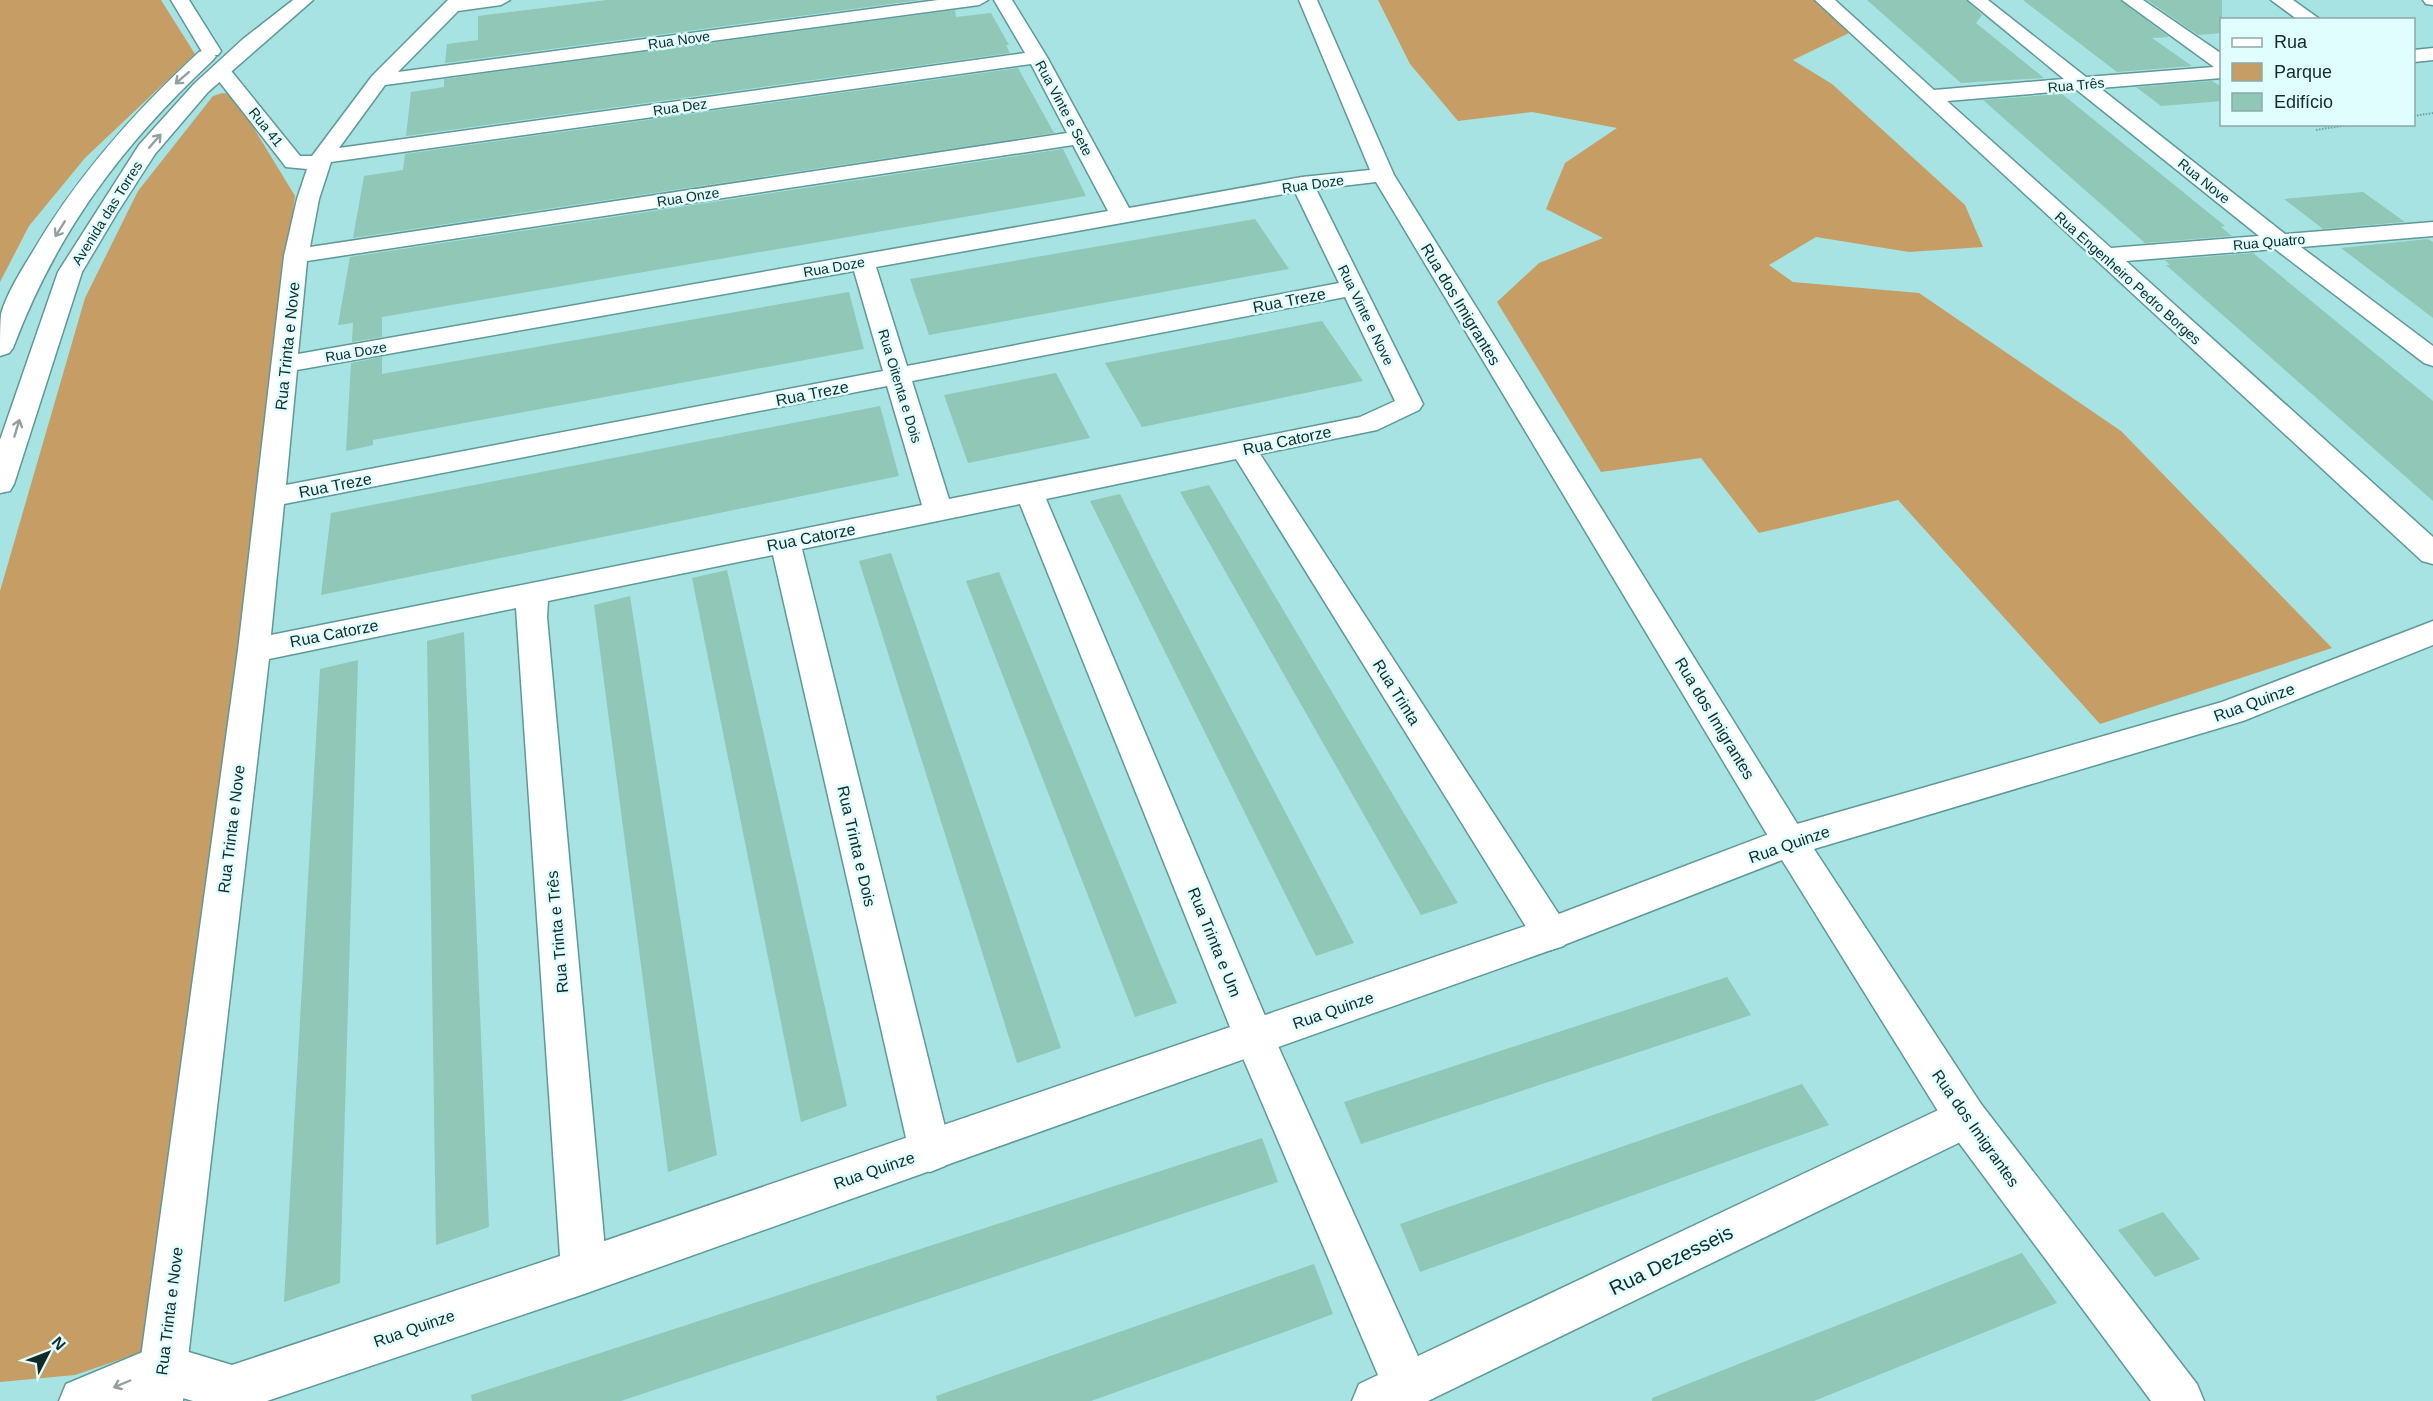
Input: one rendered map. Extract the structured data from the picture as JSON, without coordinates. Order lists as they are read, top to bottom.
{
  "streets": {
    "street": [
      "Rua Nove",
      "Rua Três",
      "Rua Dez",
      "Rua Vinte e Sete",
      "Rua 41",
      "Rua Doze",
      "Rua Onze",
      "Avenida das Torres",
      "Rua Quatro",
      "Rua Engenheiro Pedro Borges",
      "Rua Treze",
      "Rua dos Imigrantes",
      "Rua Vinte e Nove",
      "Rua Trinta e Nove",
      "Rua Oitenta e Dois",
      "Rua Catorze",
      "Rua Trinta",
      "Rua Quinze",
      "Rua Trinta e Dois",
      "Rua Trinta e Três",
      "Rua Trinta e Um",
      "Rua Dezesseis"
    ]
  },
  "crossings": [
    ["Rua Nove", "Rua Três"],
    ["Rua Nove", "Rua Quatro"],
    ["Rua Nove", "Rua Trinta e Nove"],
    ["Rua Três", "Rua Engenheiro Pedro Borges"],
    ["Rua Dez", "Rua Vinte e Sete"],
    ["Rua Dez", "Rua 41"],
    ["Rua Dez", "Rua Trinta e Nove"],
    ["Rua Vinte e Sete", "Rua Doze"],
    ["Rua Vinte e Sete", "Rua Onze"],
    ["Rua 41", "Avenida das Torres"],
    ["Rua 41", "Rua Trinta e Nove"],
    ["Rua Doze", "Rua dos Imigrantes"],
    ["Rua Doze", "Rua Vinte e Nove"],
    ["Rua Doze", "Rua Trinta e Nove"],
    ["Rua Doze", "Rua Oitenta e Dois"],
    ["Rua Onze", "Rua Trinta e Nove"],
    ["Rua Quatro", "Rua Engenheiro Pedro Borges"],
    ["Rua Treze", "Rua Vinte e Nove"],
    ["Rua Treze", "Rua Trinta e Nove"],
    ["Rua Treze", "Rua Oitenta e Dois"],
    ["Rua dos Imigrantes", "Rua Quinze"],
    ["Rua dos Imigrantes", "Rua Dezesseis"],
    ["Rua Vinte e Nove", "Rua Catorze"],
    ["Rua Trinta e Nove", "Rua Catorze"],
    ["Rua Trinta e Nove", "Rua Quinze"],
    ["Rua Oitenta e Dois", "Rua Catorze"],
    ["Rua Catorze", "Rua Trinta"],
    ["Rua Catorze", "Rua Trinta e Dois"],
    ["Rua Catorze", "Rua Trinta e Três"],
    ["Rua Catorze", "Rua Trinta e Um"],
    ["Rua Trinta", "Rua Quinze"],
    ["Rua Quinze", "Rua Trinta e Dois"],
    ["Rua Quinze", "Rua Trinta e Três"],
    ["Rua Quinze", "Rua Trinta e Um"],
    ["Rua Trinta e Um", "Rua Dezesseis"]
  ],
  "legend": ["Rua", "Parque", "Edifício"],
  "north": "top right"
}
